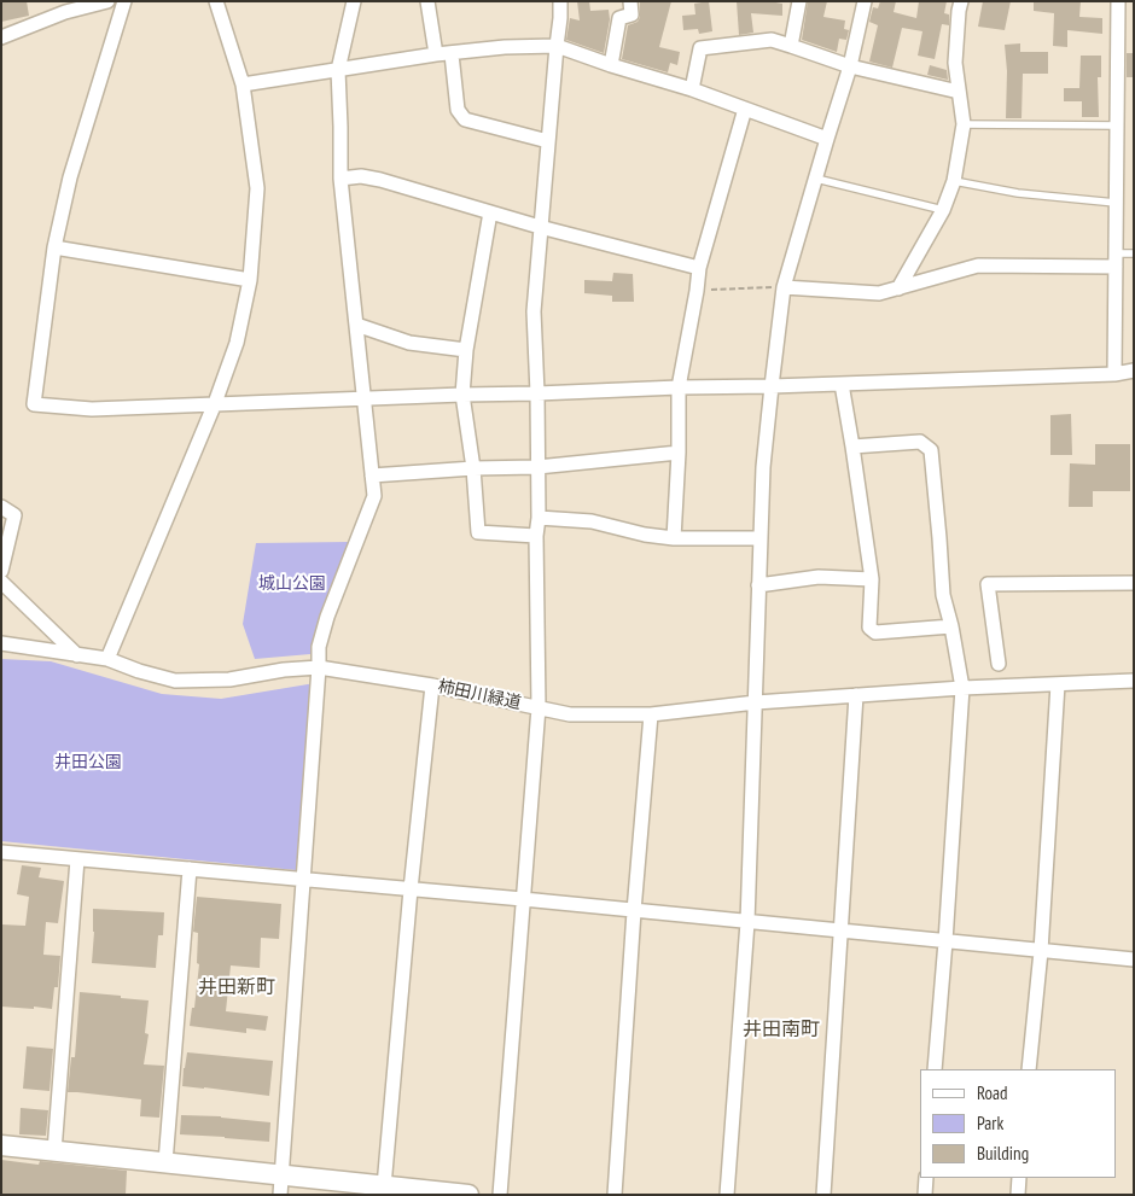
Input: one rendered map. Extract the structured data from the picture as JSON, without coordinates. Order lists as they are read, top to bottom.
{
  "streets": {
    "street": ["柿田川緑道"]
  },
  "districts": ["井田新町", "井田南町"],
  "parks": ["城山公園", "井田公園"],
  "legend": ["Road", "Park", "Building"]
}
